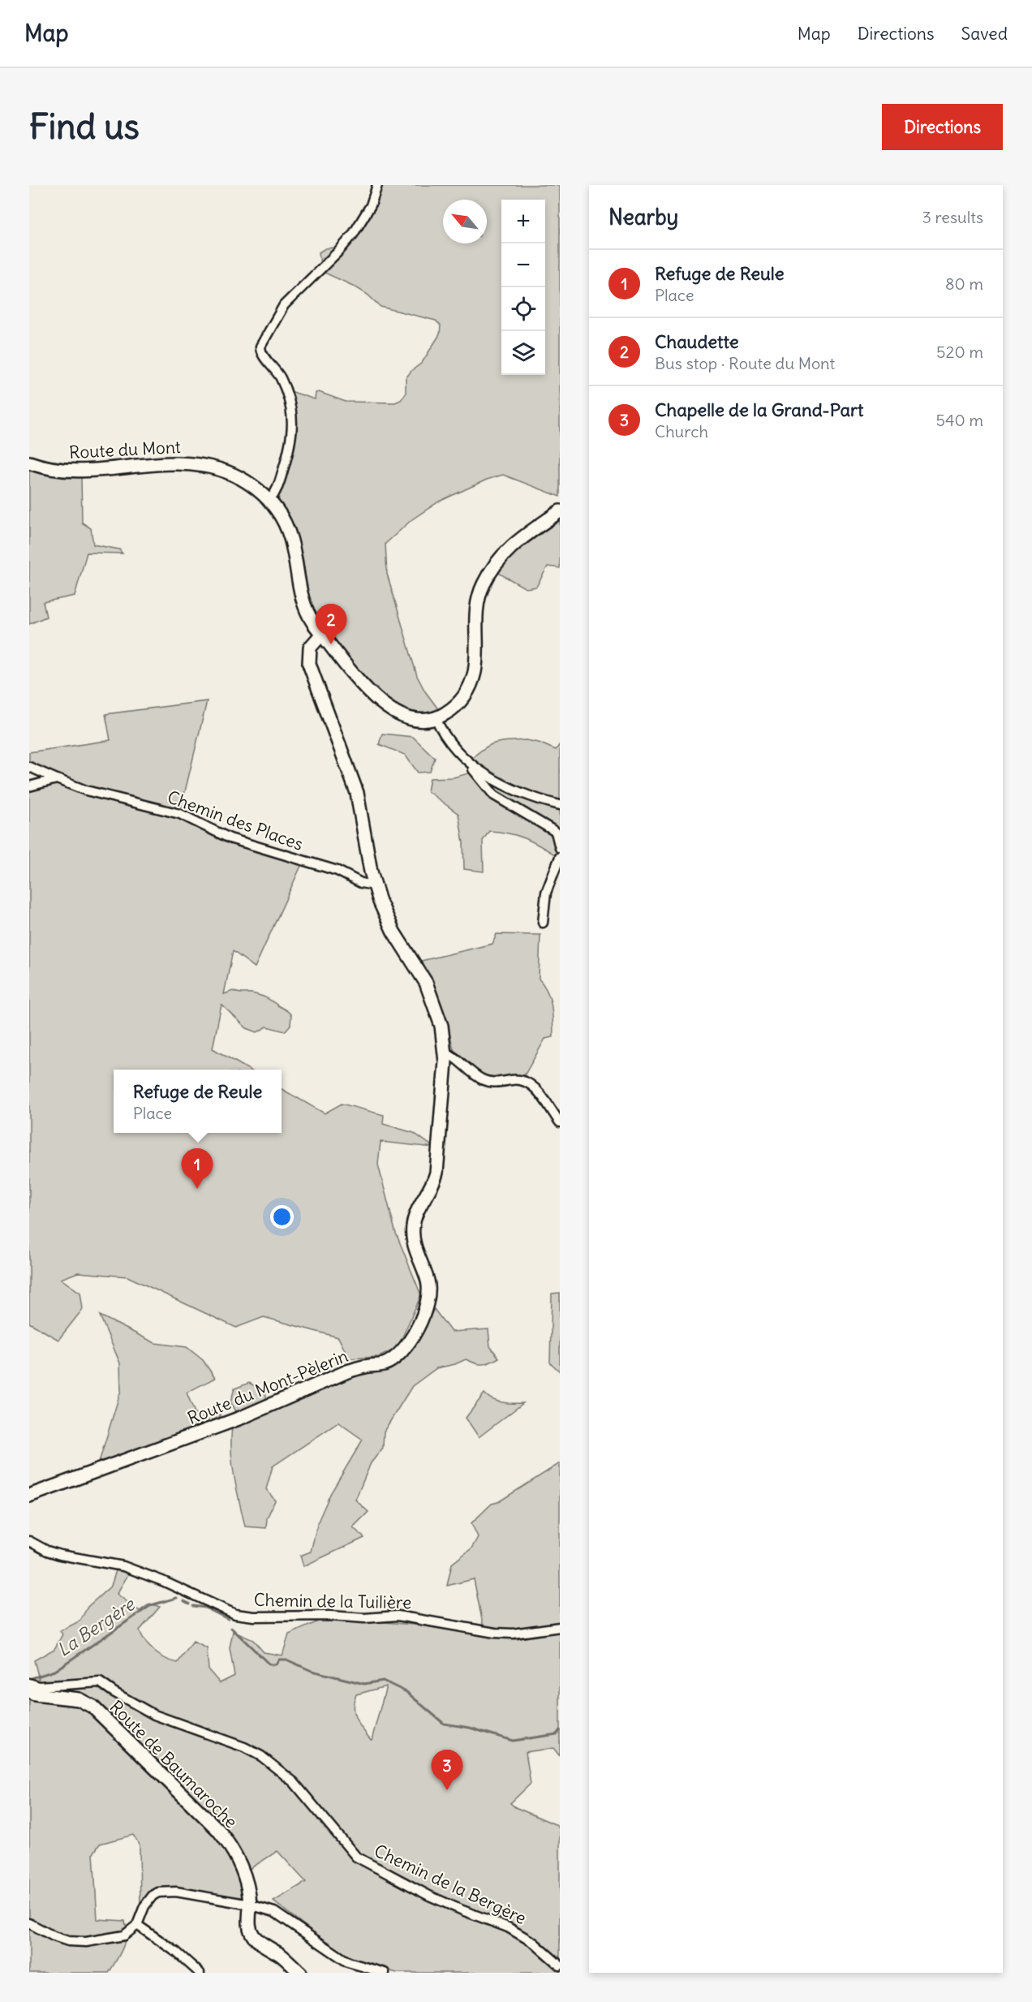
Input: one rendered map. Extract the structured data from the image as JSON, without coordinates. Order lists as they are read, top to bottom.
{
  "streets": {
    "street": [
      "Route du Mont",
      "Chemin des Places",
      "Route du Mont-Pèlerin",
      "Chemin de la Tuilière",
      "Route de Baumaroche",
      "Chemin de la Bergère"
    ]
  },
  "crossings": [
    ["Route du Mont", "Route du Mont-Pèlerin"],
    ["Chemin des Places", "Route du Mont-Pèlerin"]
  ],
  "water": ["La Bergère"],
  "north": "top left",
  "page": {
    "header": "Map",
    "nav": ["Map", "Directions", "Saved"],
    "buttons": "Directions",
    "title": "Find us",
    "heading": ["Nearby", "3 results"],
    "map_buttons": ["+", "−"],
    "list": [
      {
        "mark": "1",
        "name": "Refuge de Reule",
        "note": "Place",
        "value": "80 m"
      },
      {
        "mark": "2",
        "name": "Chaudette",
        "note": "Bus stop · Route du Mont",
        "value": "520 m"
      },
      {
        "mark": "3",
        "name": "Chapelle de la Grand-Part",
        "note": "Church",
        "value": "540 m"
      }
    ],
    "pins": ["2", "1", "3"],
    "popup": ["Refuge de Reule", "Place"]
  }
}
